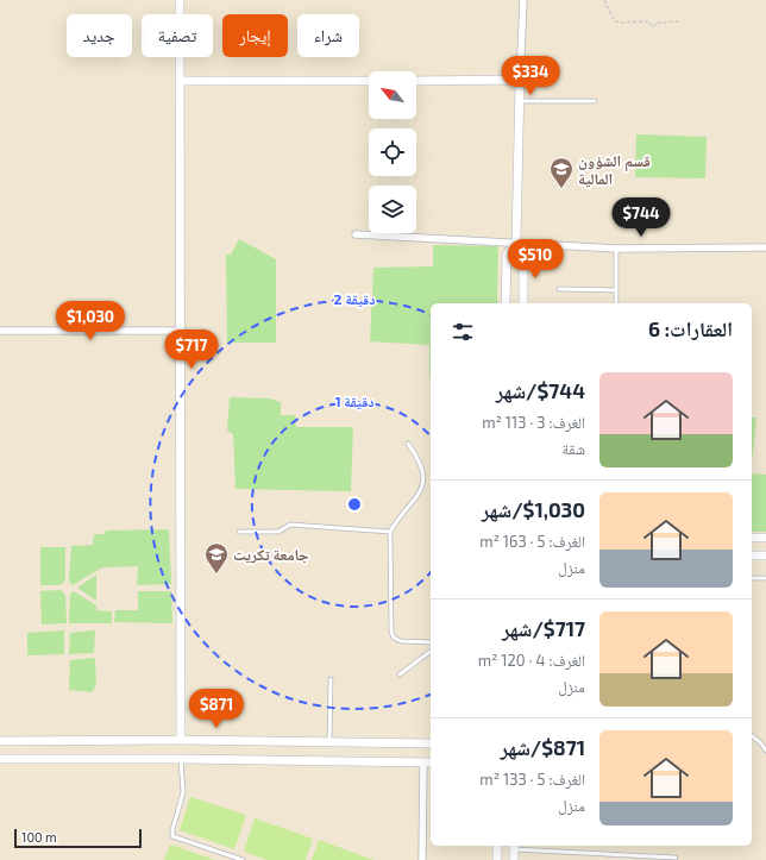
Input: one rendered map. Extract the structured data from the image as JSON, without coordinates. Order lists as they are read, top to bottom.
{
  "places": {
    "school or university": ["قسم الشؤون المالية", "جامعة تكريت"]
  },
  "scale_bar": "100 m",
  "north": "top left",
  "page": {
    "chip": [
      "شراء",
      "إيجار",
      "تصفية",
      "جديد"
    ],
    "price": [
      "$334",
      "$744",
      "$510",
      "$1,030",
      "$717",
      "$871"
    ],
    "heading": "العقارات: 6",
    "list": [
      {
        "name": "$744/شهر",
        "note": "الغرف: 3 · 113 m² · شقة"
      },
      {
        "name": "$1,030/شهر",
        "note": "الغرف: 5 · 163 m² · منزل"
      },
      {
        "name": "$717/شهر",
        "note": "الغرف: 4 · 120 m² · منزل"
      },
      {
        "name": "$871/شهر",
        "note": "الغرف: 5 · 133 m² · منزل"
      }
    ],
    "scale": "100 m"
  },
  "rings": ["2 دقيقة", "1 دقيقة"]
}
